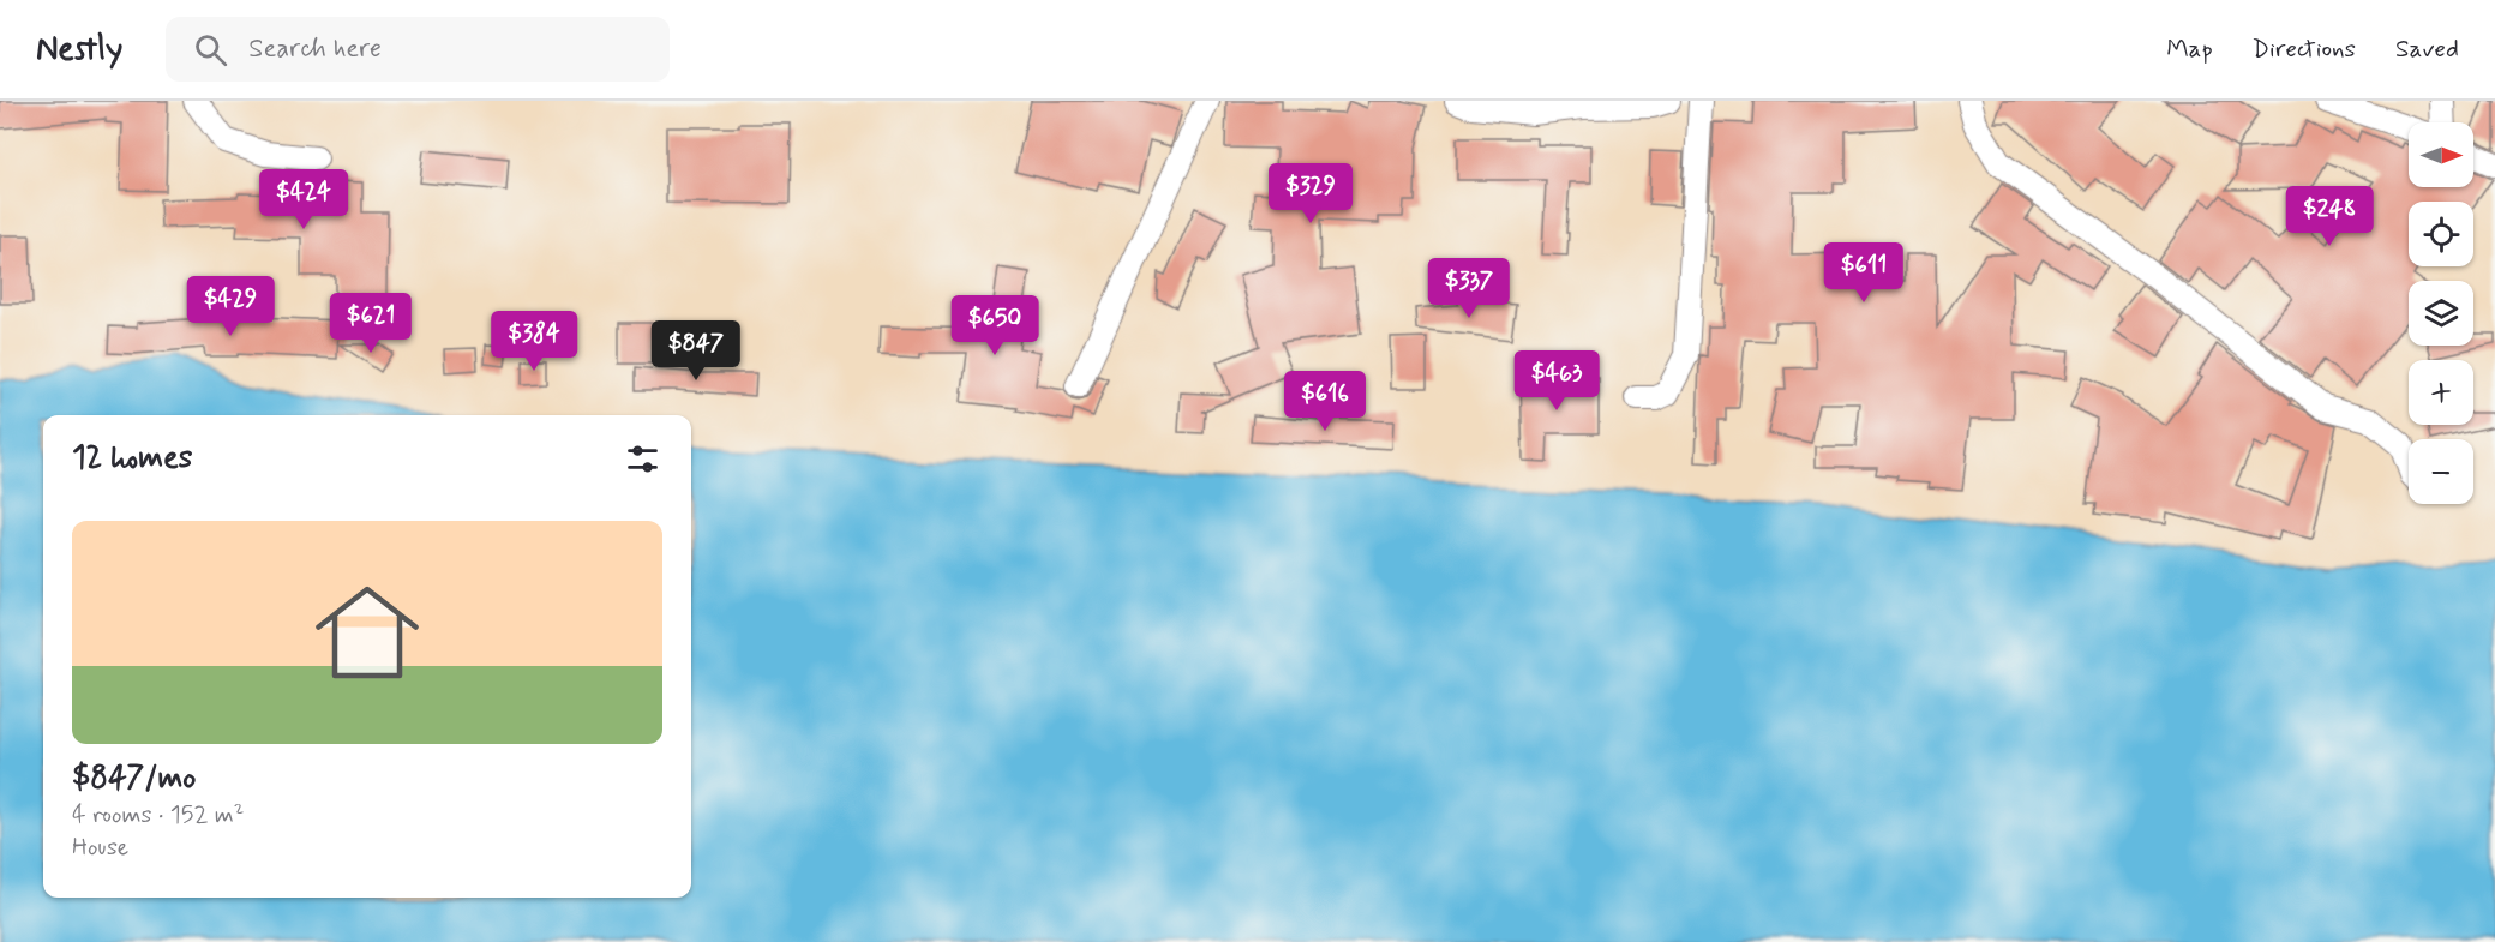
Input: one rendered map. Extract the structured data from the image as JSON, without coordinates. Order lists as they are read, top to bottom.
{
  "north": "right",
  "page": {
    "header": "Nestly",
    "search": "Search here",
    "nav": ["Map", "Directions", "Saved"],
    "map_buttons": ["+", "−"],
    "price": [
      "$329",
      "$424",
      "$248",
      "$611",
      "$337",
      "$429",
      "$621",
      "$650",
      "$384",
      "$847",
      "$463",
      "$616"
    ],
    "heading": "12 homes",
    "list": [
      {
        "name": "$847/mo",
        "note": "4 rooms · 152 m² · House"
      }
    ]
  }
}
